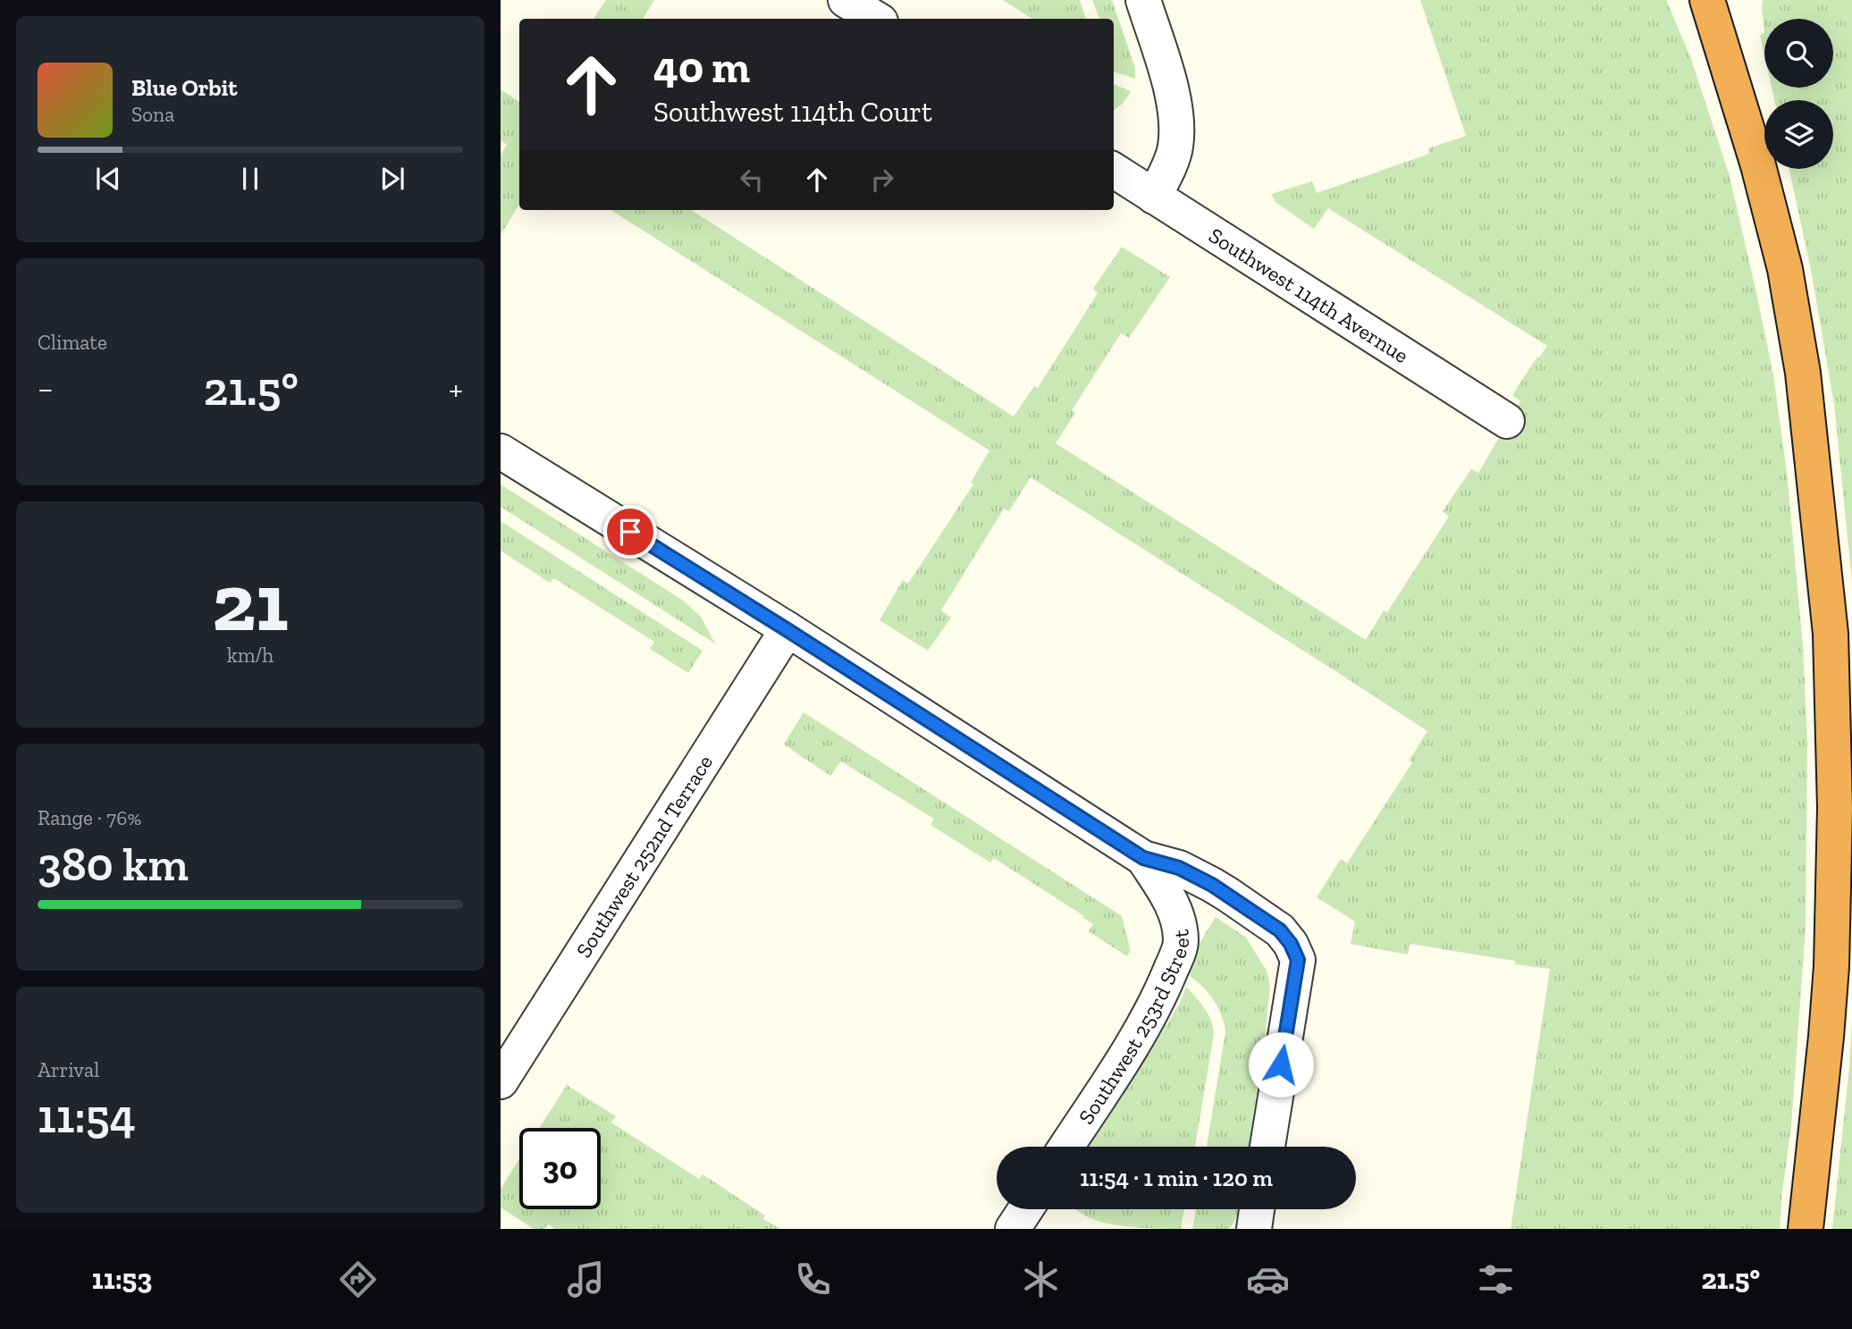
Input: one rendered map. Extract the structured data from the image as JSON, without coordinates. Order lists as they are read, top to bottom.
{
  "streets": {
    "street": ["Southwest 114th Avernue", "Southwest 252nd Terrace", "Southwest 253rd Street"]
  },
  "page": {
    "turn": ["40 m", "Southwest 114th Court"],
    "song": ["Blue Orbit", "Sona"],
    "tile": [
      "Climate",
      ["21", "km/h"],
      ["Range · 76%", "380 km"],
      ["Arrival", "11:54"]
    ],
    "heat": ["−", "21.5°", "+"],
    "limit": "30",
    "trip": "11:54 · 1 min · 120 m",
    "tabs": ["11:53", "21.5°"]
  }
}
